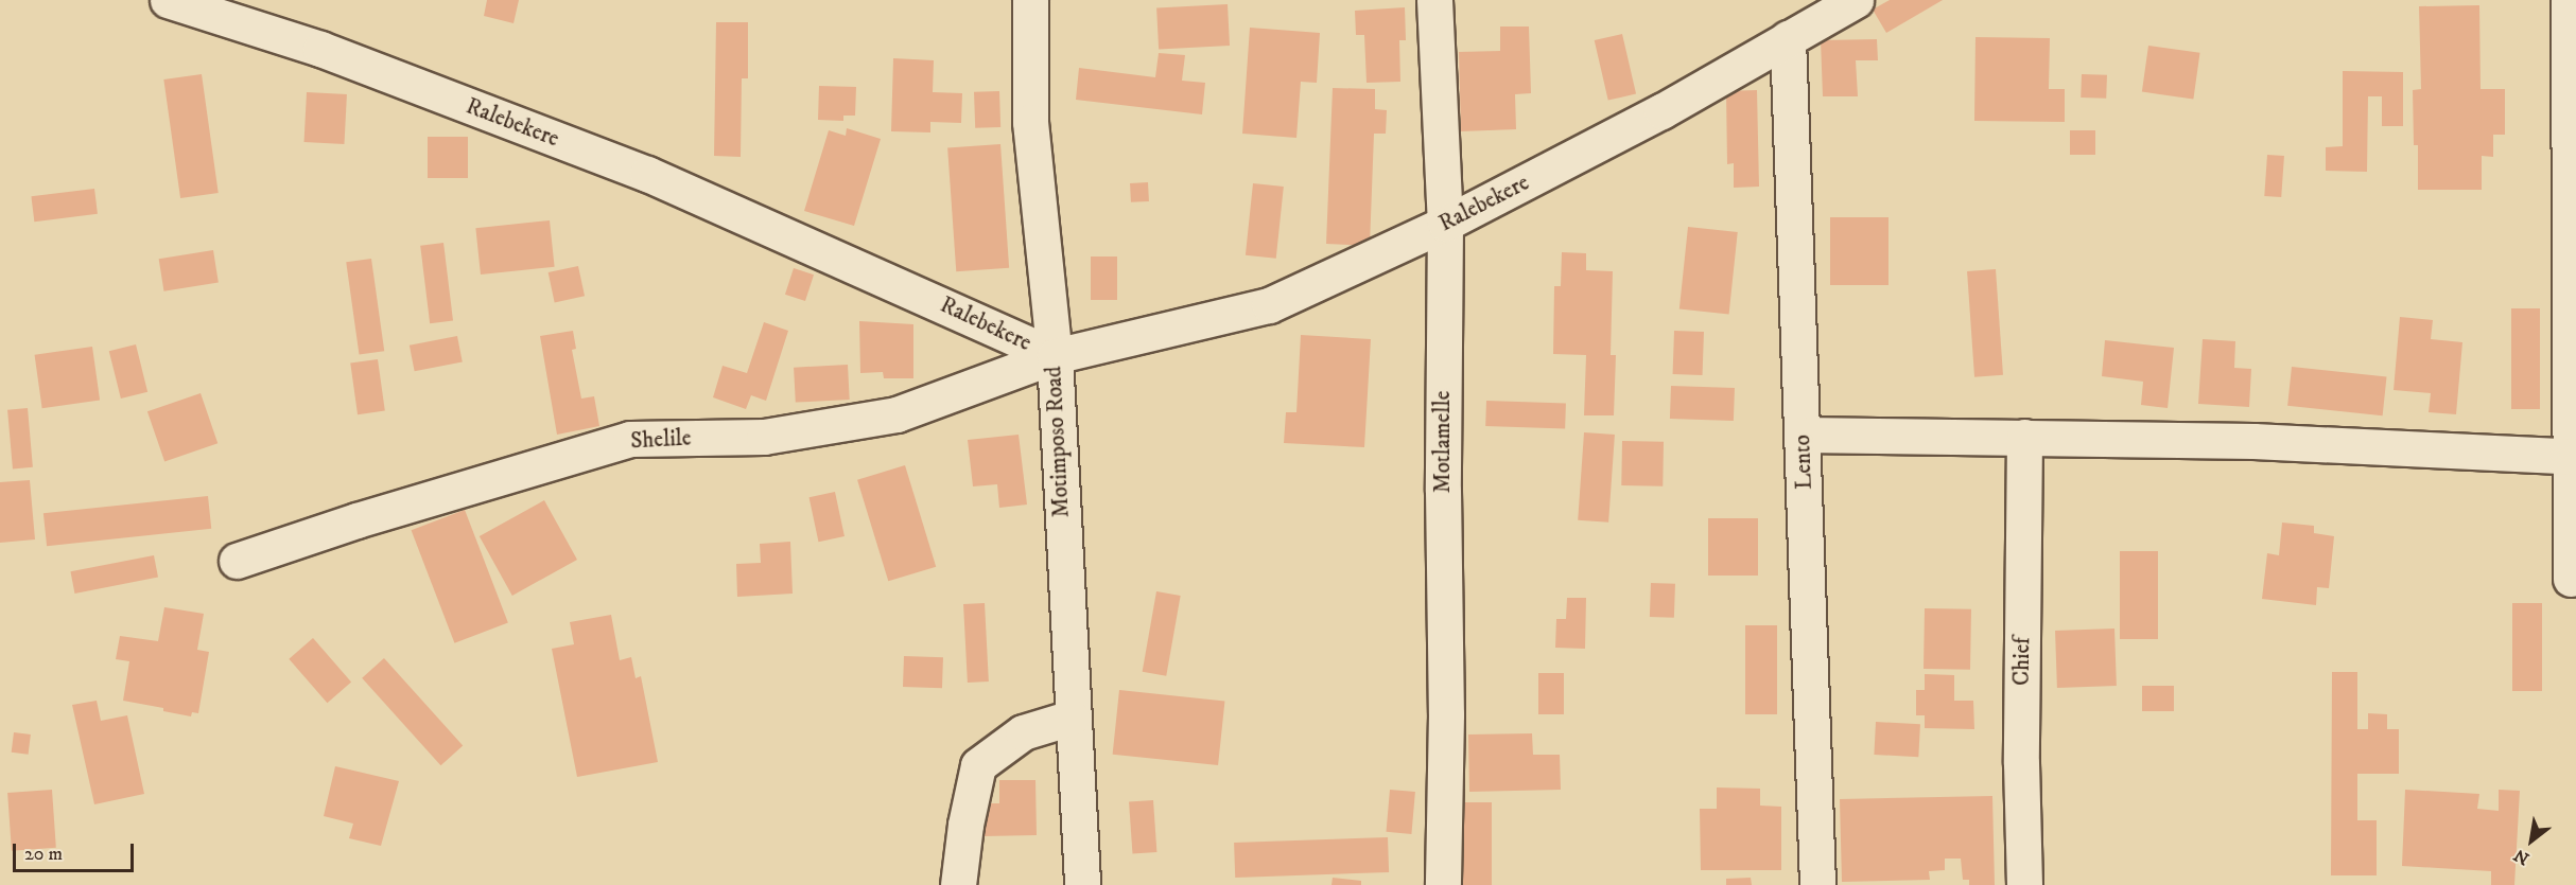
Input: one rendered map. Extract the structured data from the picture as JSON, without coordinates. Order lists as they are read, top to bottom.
{
  "streets": {
    "street": [
      "Ralebekere",
      "Shelile",
      "Motimposo Road",
      "Motlamelle",
      "Lento",
      "Chief"
    ]
  },
  "crossings": [
    ["Ralebekere", "Shelile"],
    ["Ralebekere", "Motimposo Road"],
    ["Ralebekere", "Motlamelle"],
    ["Ralebekere", "Lento"],
    ["Shelile", "Motimposo Road"]
  ],
  "scale_bar": "20 m",
  "north": "bottom left"
}
